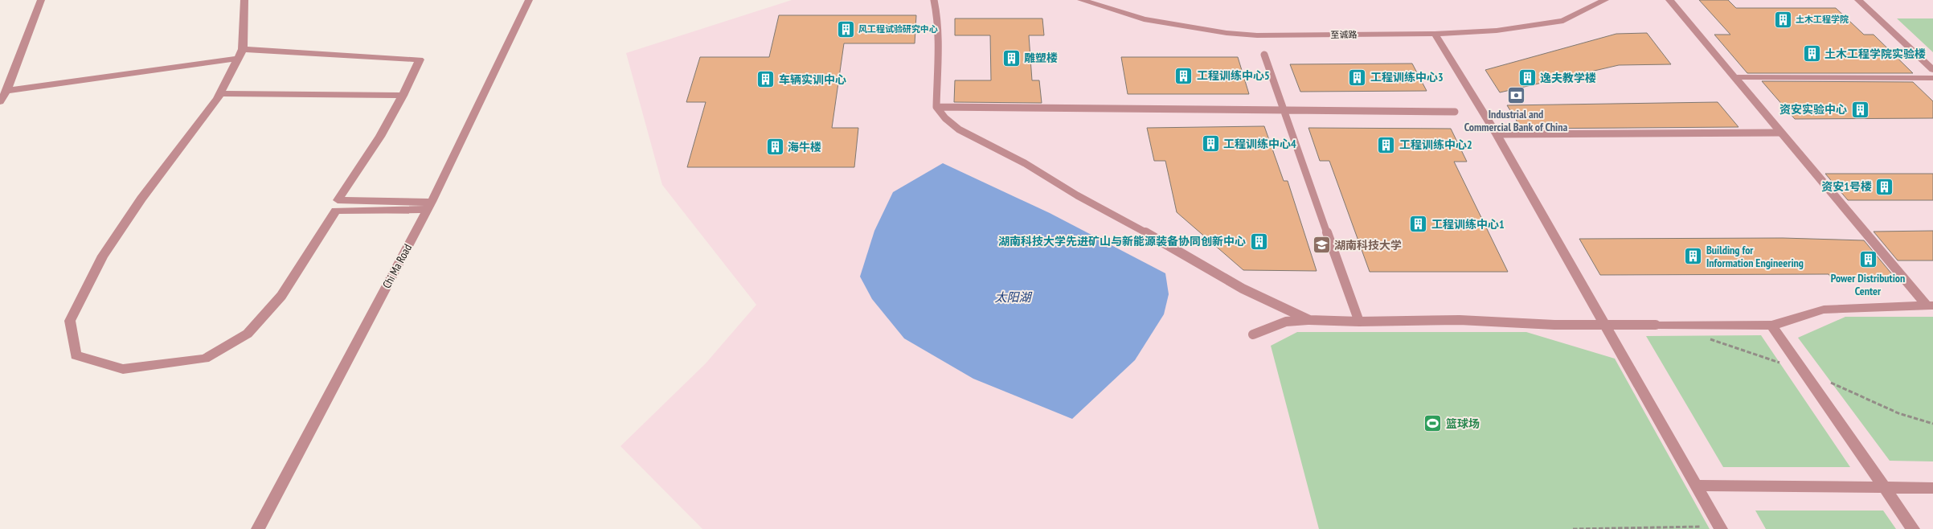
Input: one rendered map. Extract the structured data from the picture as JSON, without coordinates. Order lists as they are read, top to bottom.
{
  "streets": {
    "street": ["至诚路", "Chi Ma Road"]
  },
  "water": ["太阳湖"],
  "places": {
    "building": [
      "土木工程学院",
      "风工程试验研究中心",
      "土木工程学院实验楼",
      "雕塑楼",
      "工程训练中心5",
      "工程训练中心3",
      "逸夫教学楼",
      "车辆实训中心",
      "资安实验中心",
      "工程训练中心4",
      "工程训练中心2",
      "海牛楼",
      "资安1号楼",
      "工程训练中心1",
      "湖南科技大学先进矿山与新能源装备协同创新中心",
      "Building for Information Engineering",
      "Power Distribution Center"
    ],
    "bank": ["Industrial and Commercial Bank of China"],
    "school or university": ["湖南科技大学"],
    "sports": ["篮球场"]
  }
}
